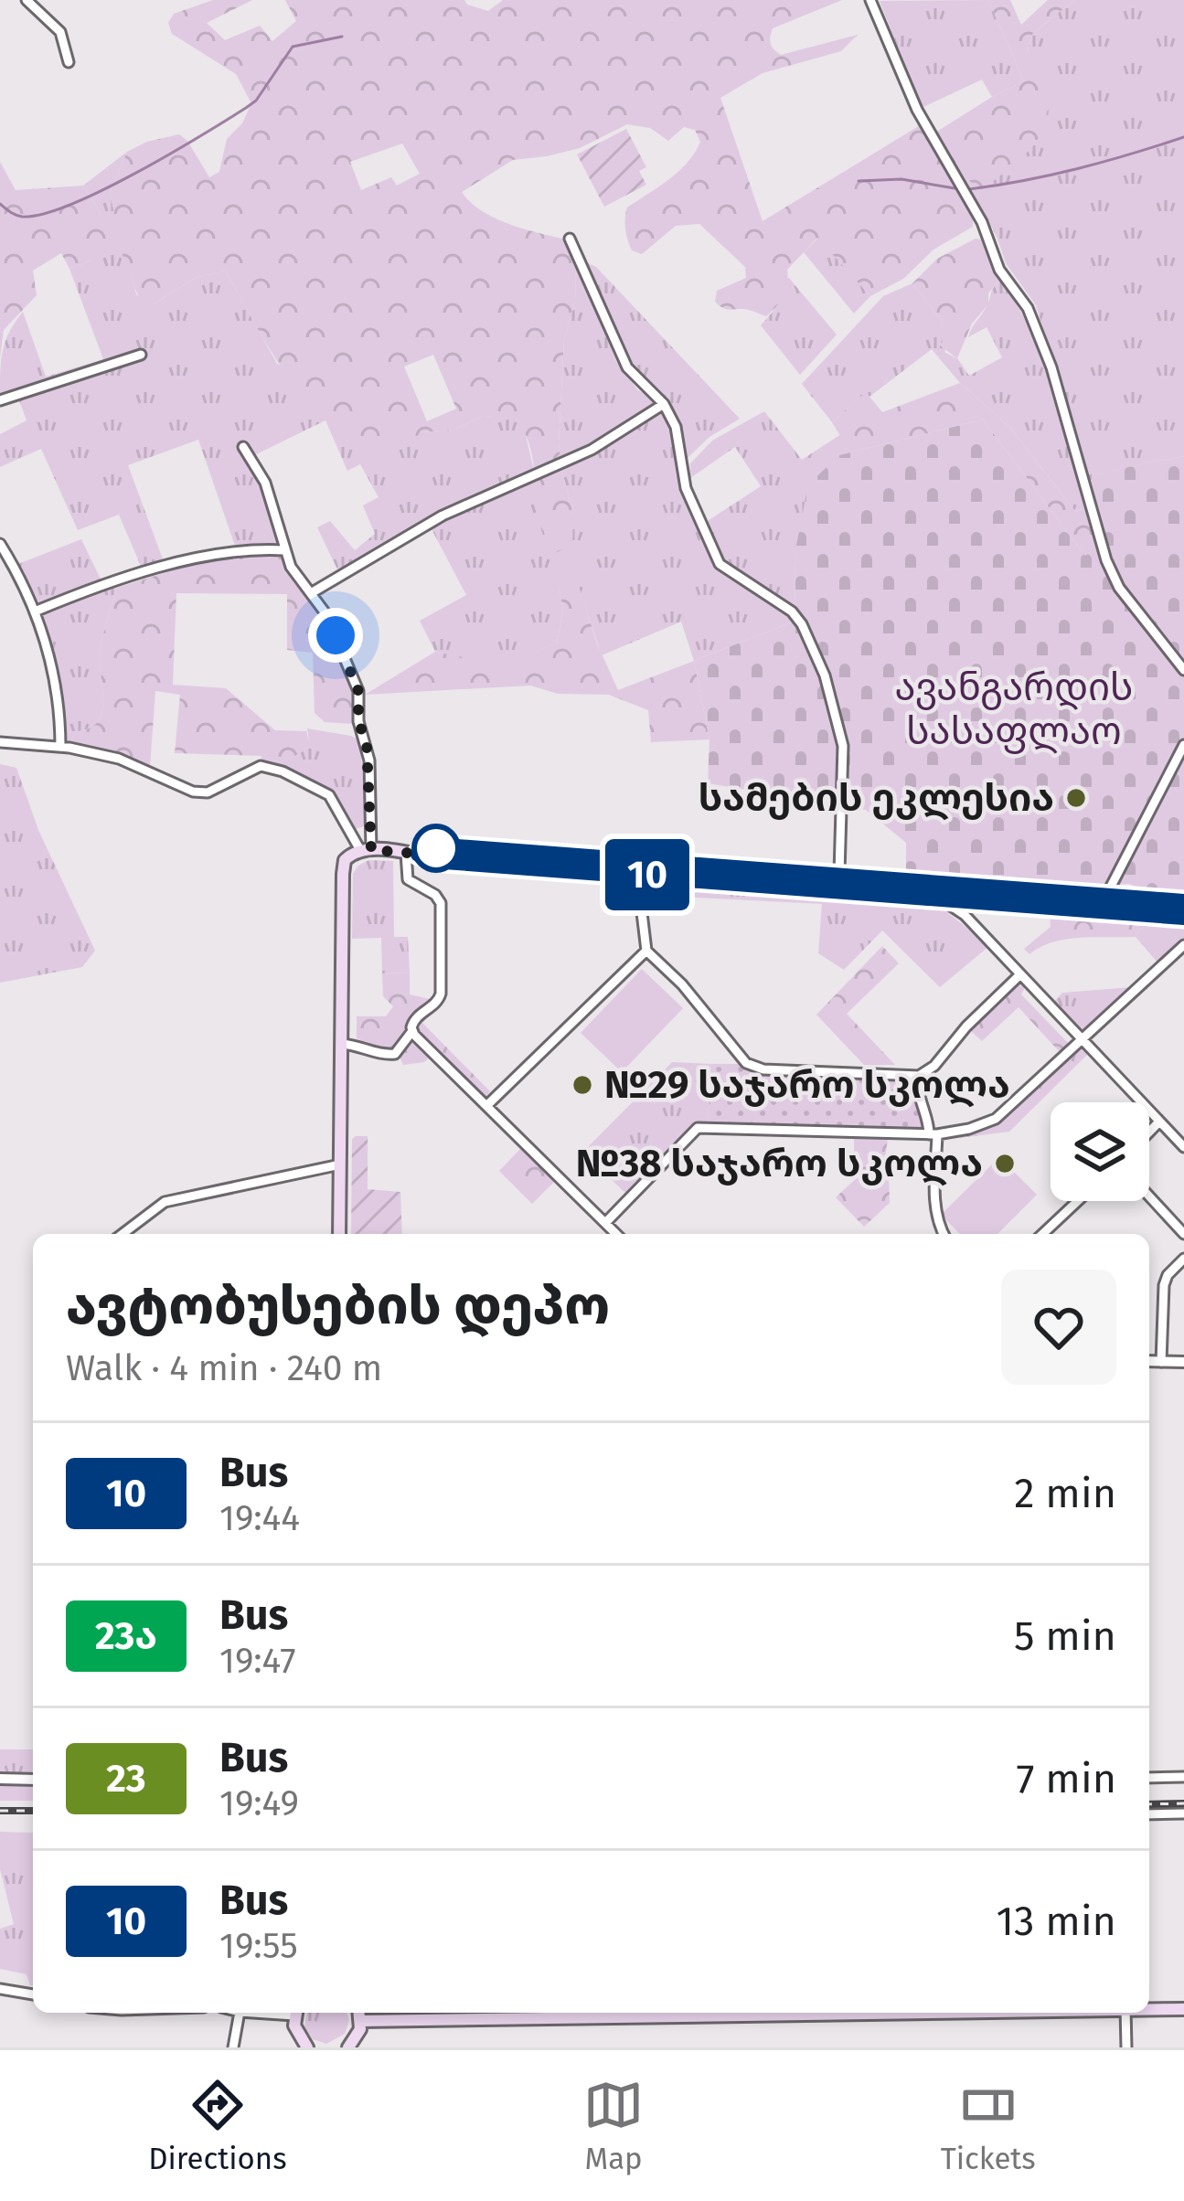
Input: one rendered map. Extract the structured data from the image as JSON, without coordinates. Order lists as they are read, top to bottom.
{
  "parks": ["ავანგარდის სასაფლაო"],
  "places": ["სამების ეკლესია", "№29 საჯარო სკოლა", "№38 საჯარო სკოლა"],
  "lines": ["bus line 10"],
  "page": {
    "on_map": "10",
    "heading": ["ავტობუსების დეპო", "Walk · 4 min · 240 m"],
    "list": [
      {
        "mark": "10",
        "name": "Bus",
        "note": "19:44",
        "value": "2 min"
      },
      {
        "mark": "23ა",
        "name": "Bus",
        "note": "19:47",
        "value": "5 min"
      },
      {
        "mark": "23",
        "name": "Bus",
        "note": "19:49",
        "value": "7 min"
      },
      {
        "mark": "10",
        "name": "Bus",
        "note": "19:55",
        "value": "13 min"
      }
    ],
    "tabs": ["Directions", "Map", "Tickets"]
  }
}
